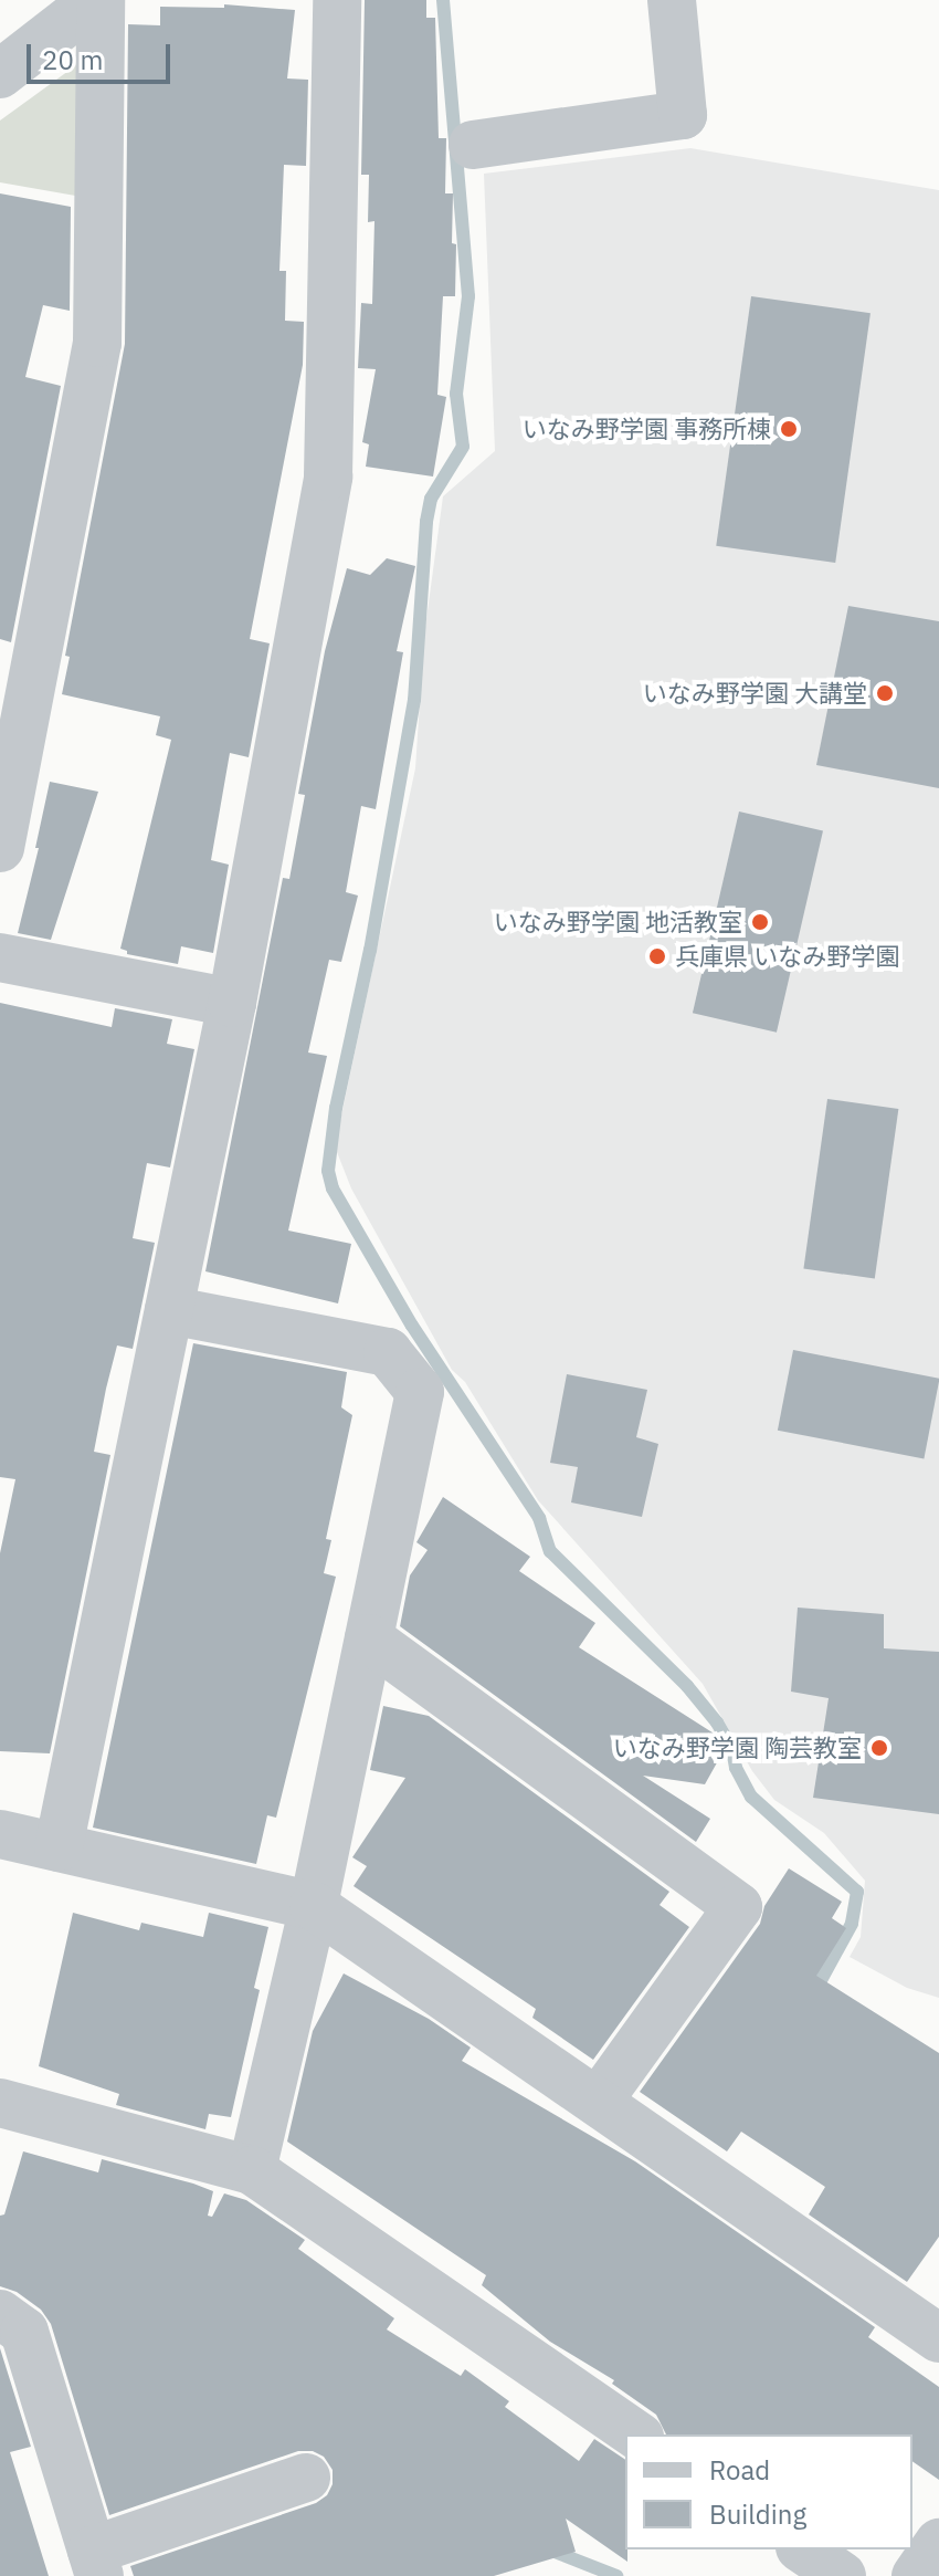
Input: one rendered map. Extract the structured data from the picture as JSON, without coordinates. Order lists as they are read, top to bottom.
{
  "places": [
    "いなみ野学園 事務所棟",
    "いなみ野学園 大講堂",
    "いなみ野学園 地活教室",
    "兵庫県 いなみ野学園",
    "いなみ野学園 陶芸教室"
  ],
  "legend": ["Road", "Building"],
  "scale_bar": "20 m"
}
